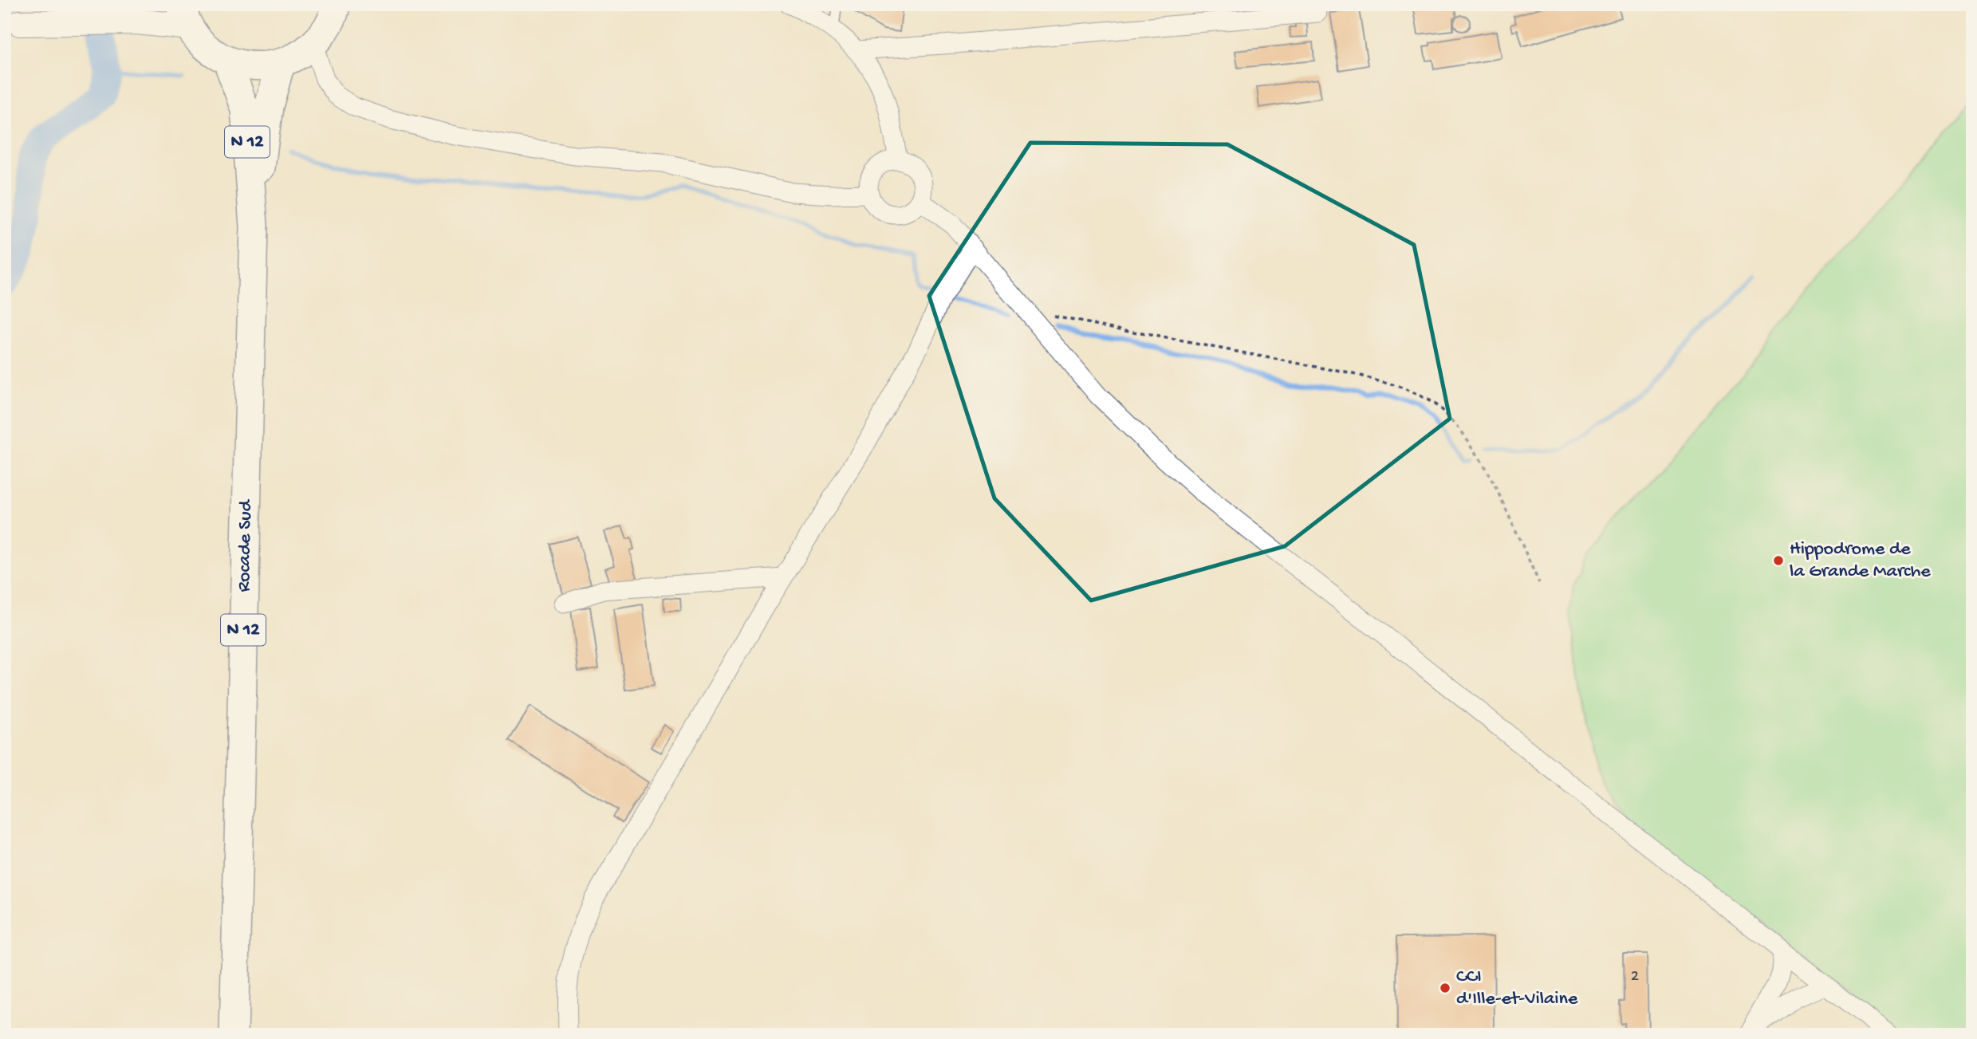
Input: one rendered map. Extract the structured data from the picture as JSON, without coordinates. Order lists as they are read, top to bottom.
{
  "streets": {
    "main road": ["N 12", "Rocade Sud"]
  },
  "places": ["Hippodrome de la Grande Marche", "CCI d'Ille-et-Vilaine"],
  "house_numbers": ["2"]
}
